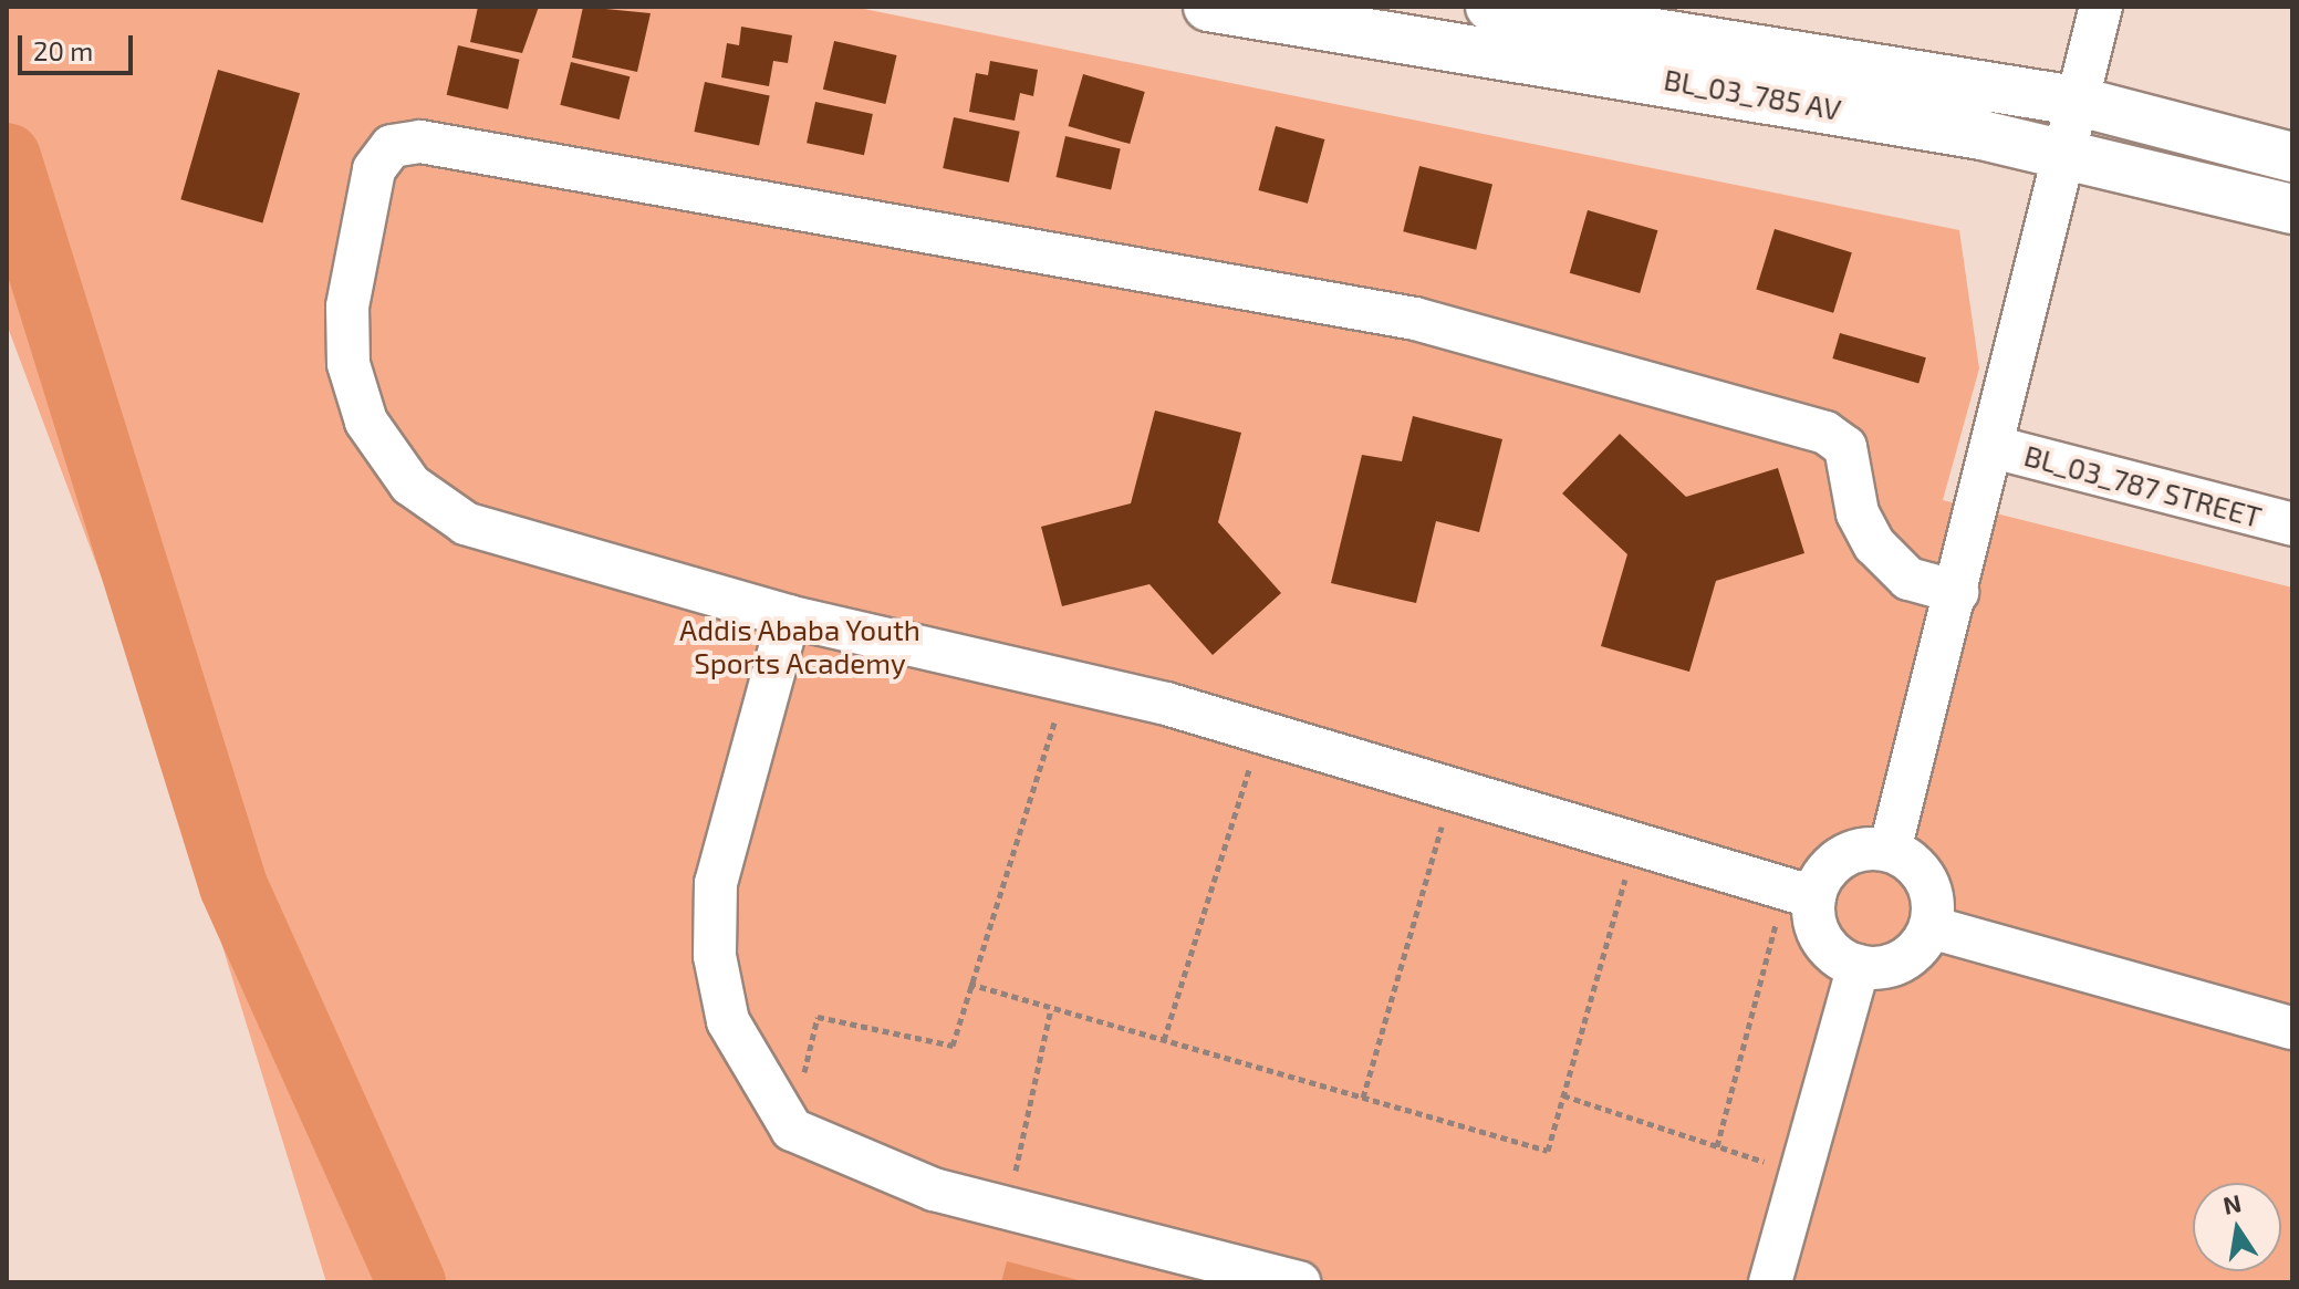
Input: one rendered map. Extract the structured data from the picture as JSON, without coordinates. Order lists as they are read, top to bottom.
{
  "streets": {
    "main road": ["BL_03_785 AV"],
    "street": ["BL_03_787 STREET"]
  },
  "parks": ["Addis Ababa Youth Sports Academy"],
  "scale_bar": "20 m",
  "north": "top"
}
